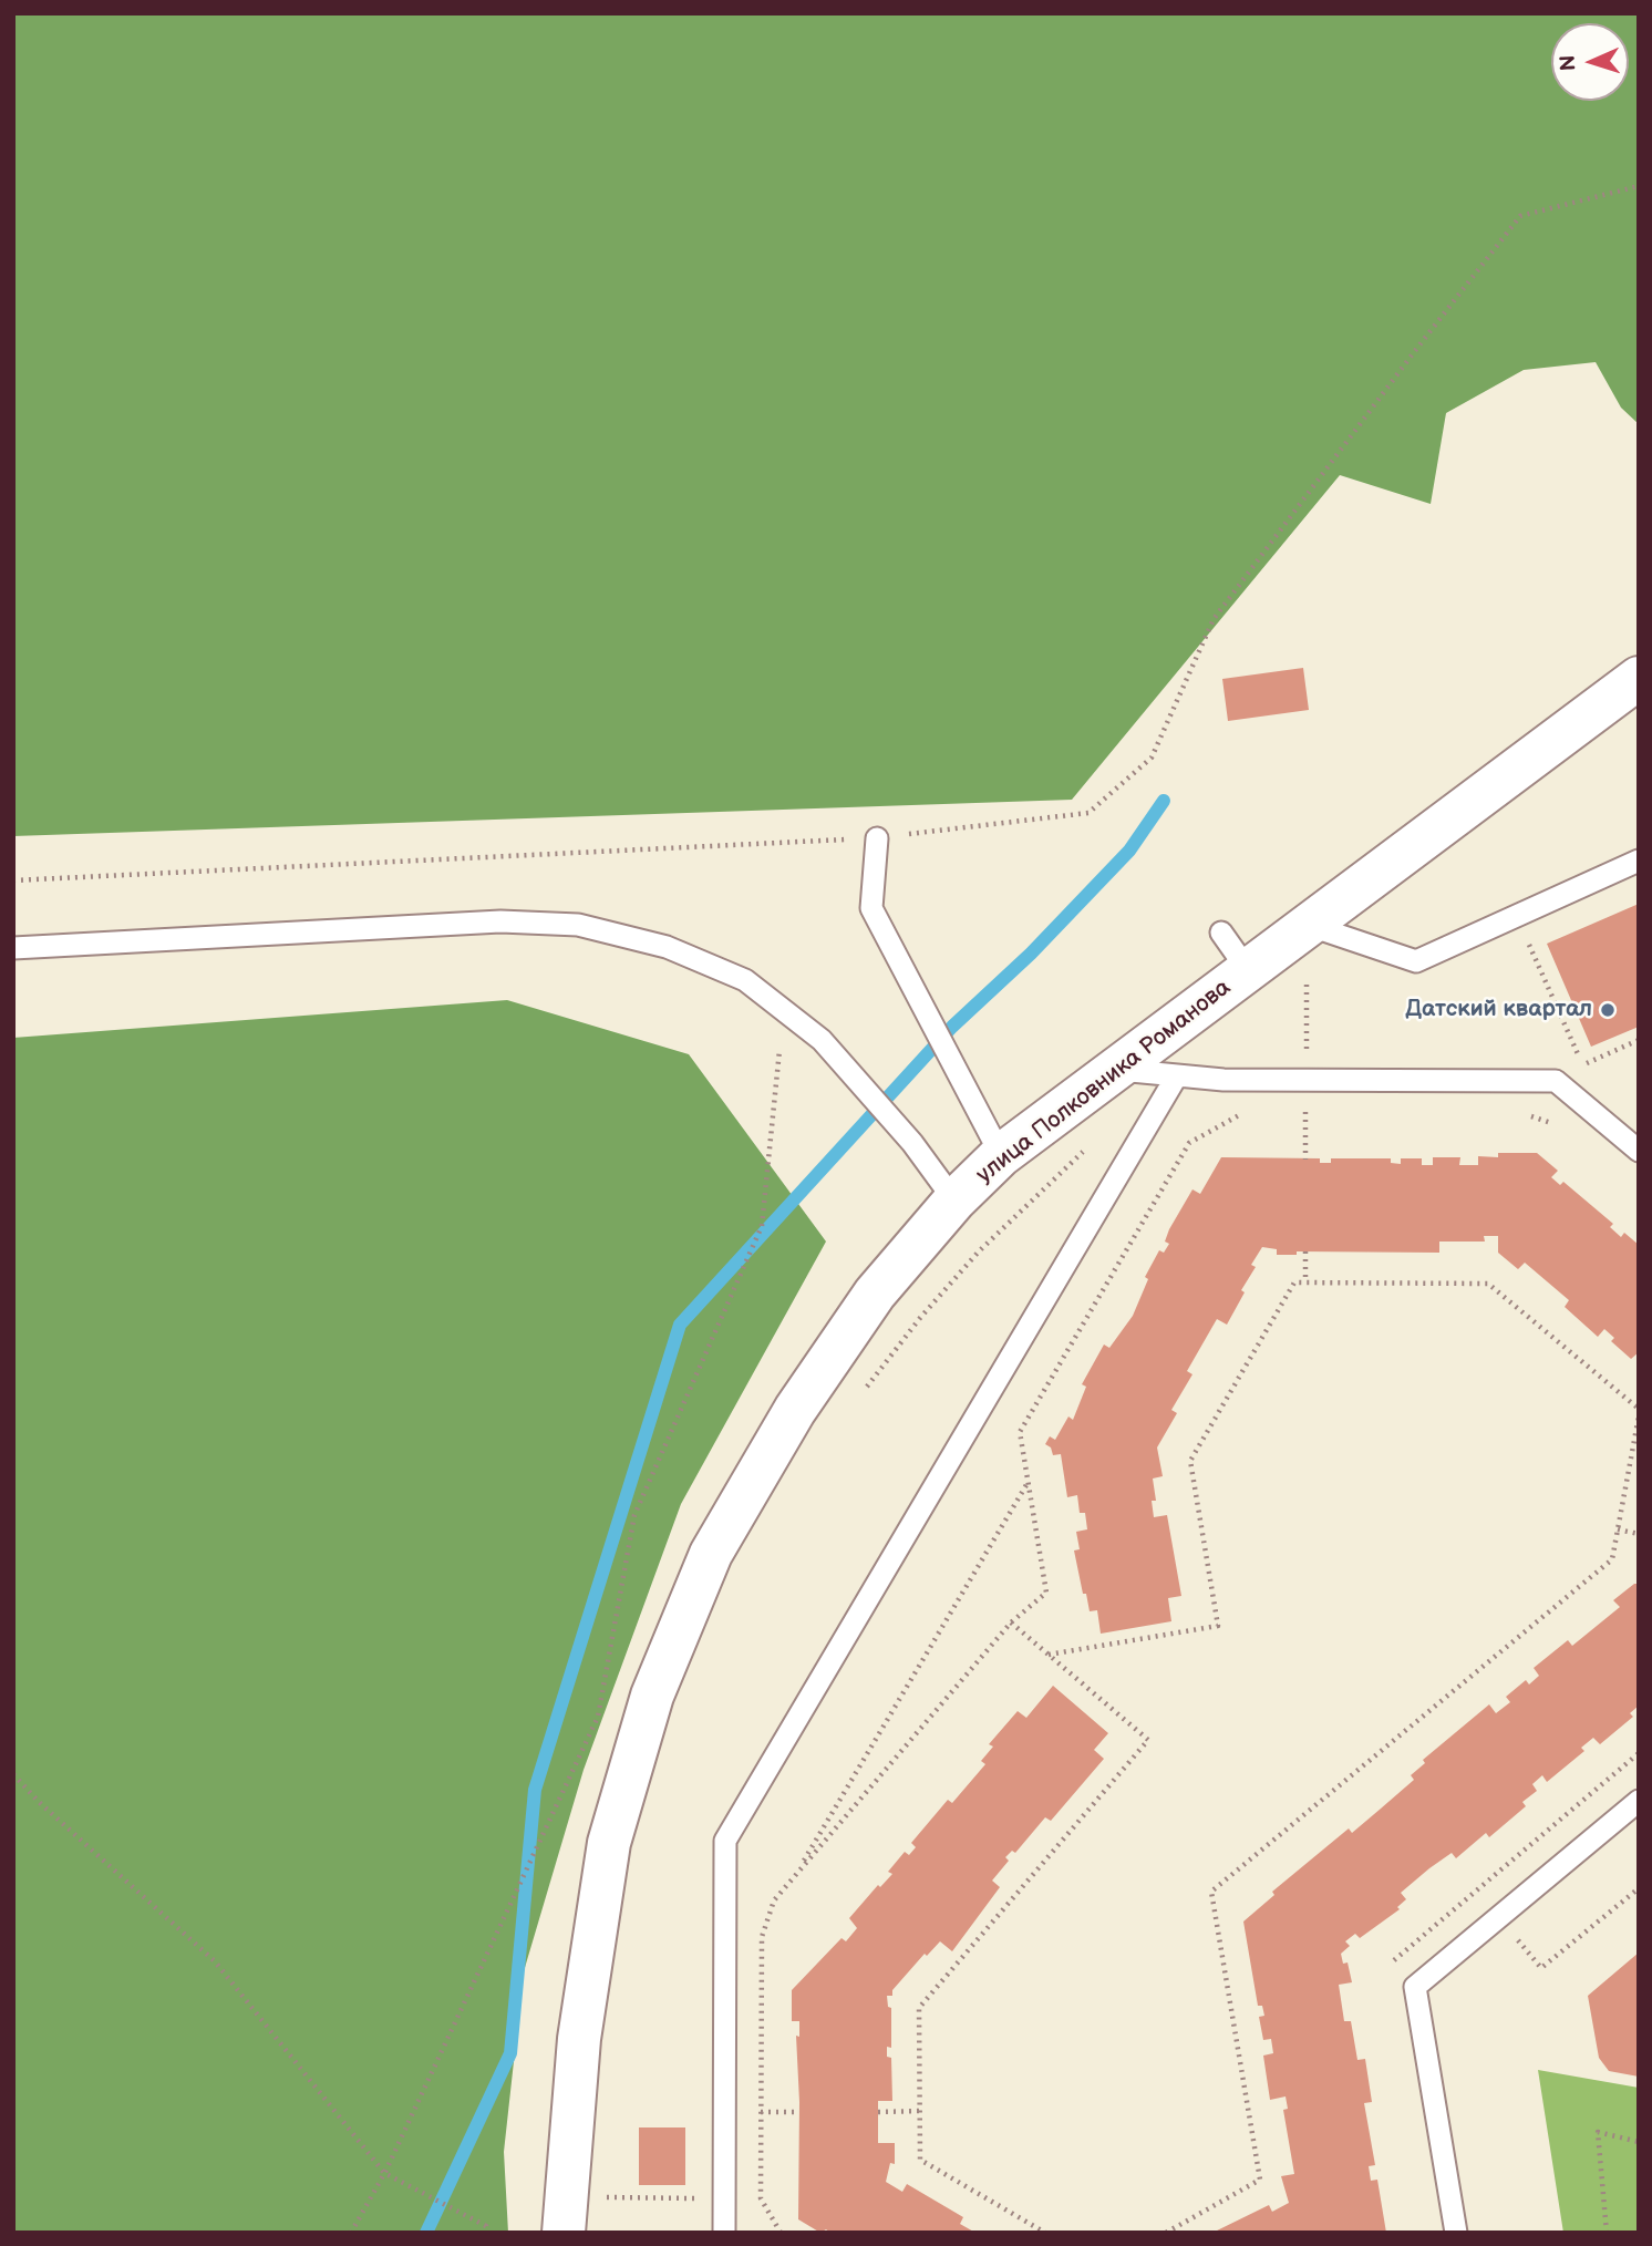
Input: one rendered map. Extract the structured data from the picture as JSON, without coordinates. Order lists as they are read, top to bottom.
{
  "streets": {
    "street": ["улица Полковника Романова"]
  },
  "places": ["Датский квартал"],
  "north": "left"
}
